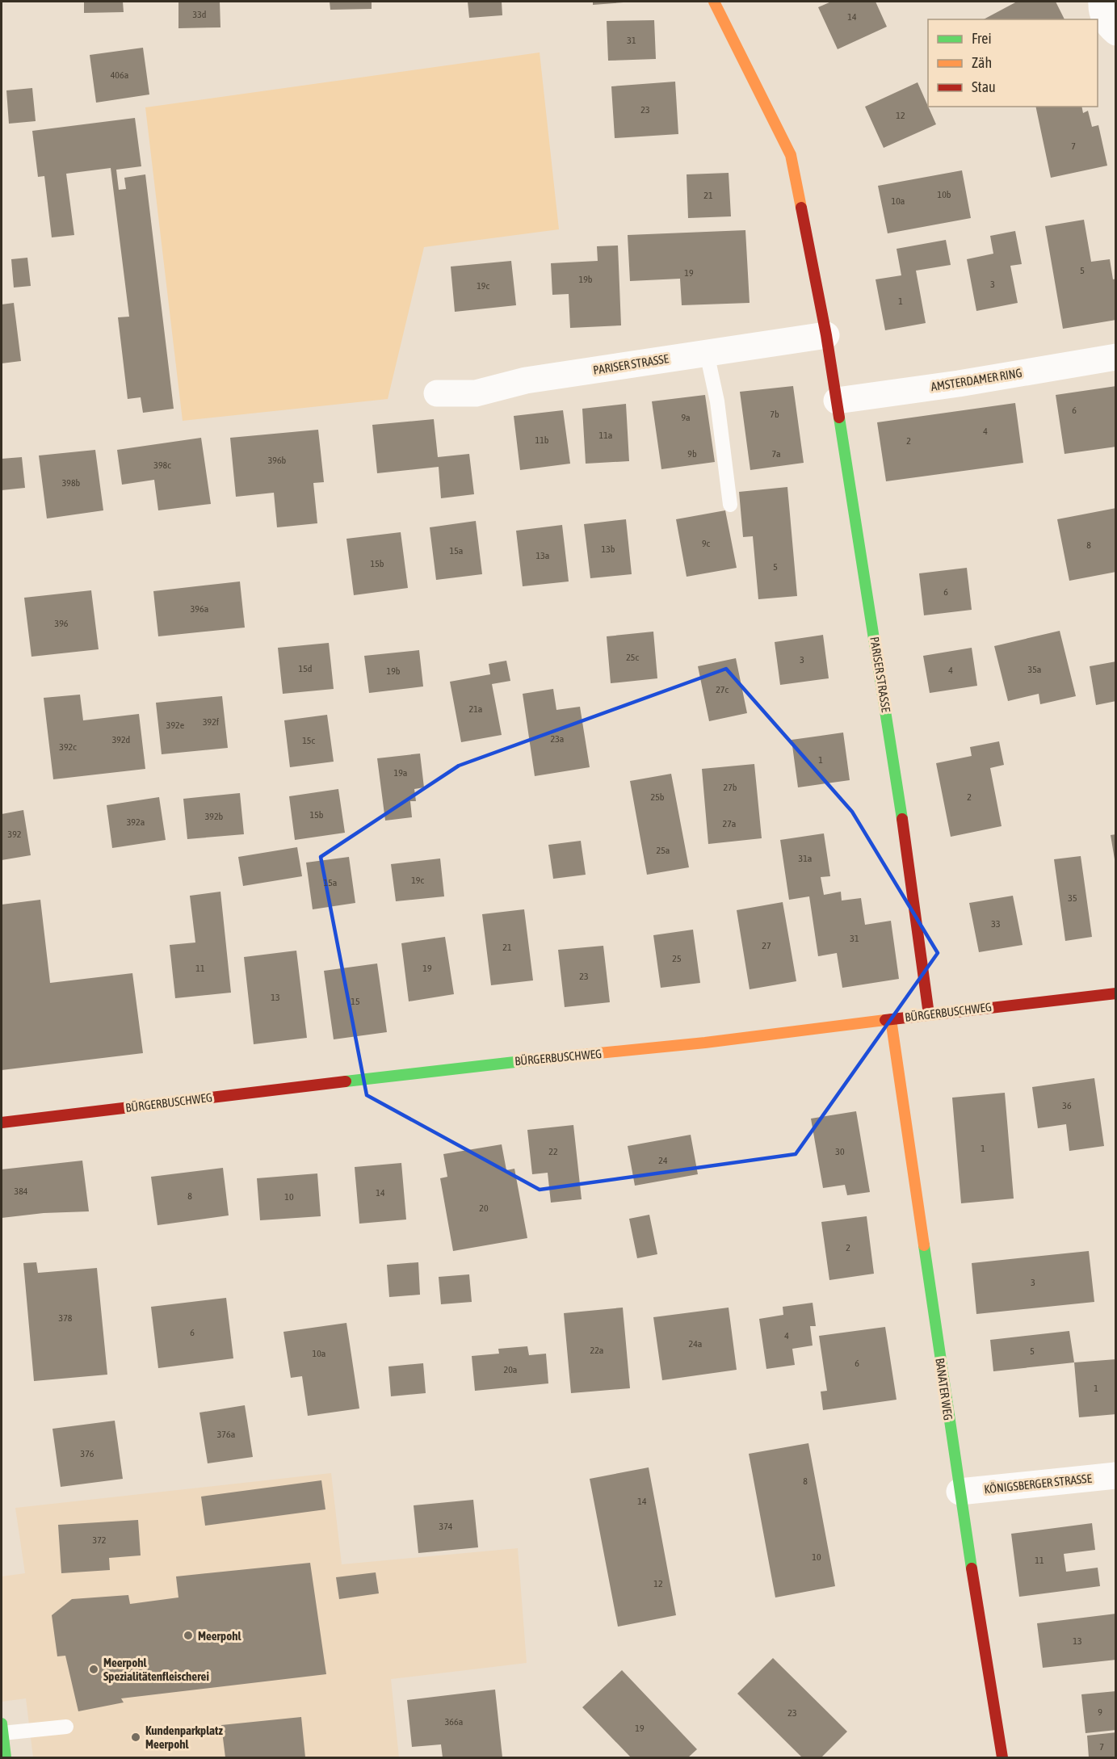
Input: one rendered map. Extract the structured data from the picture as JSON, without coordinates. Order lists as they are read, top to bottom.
{
  "streets": {
    "street": [
      "PARISER STRASSE",
      "AMSTERDAMER RING",
      "BÜRGERBUSCHWEG",
      "BANATER WEG",
      "KÖNIGSBERGER STRASSE"
    ]
  },
  "crossings": [
    ["PARISER STRASSE", "AMSTERDAMER RING"],
    ["PARISER STRASSE", "BÜRGERBUSCHWEG"],
    ["BÜRGERBUSCHWEG", "BANATER WEG"],
    ["BANATER WEG", "KÖNIGSBERGER STRASSE"]
  ],
  "places": ["Meerpohl", "Meerpohl Spezialitätenfleischerei", "Kundenparkplatz Meerpohl"],
  "house_numbers": [
    "33d",
    "14",
    "31",
    "406a",
    "23",
    "12",
    "7",
    "10b",
    "21",
    "10a",
    "5",
    "19",
    "19b",
    "3",
    "19c",
    "1",
    "6",
    "7b",
    "9a",
    "4",
    "11a",
    "11b",
    "2",
    "9b",
    "7a",
    "396b",
    "398c",
    "398b",
    "9c",
    "8",
    "13b",
    "15a",
    "13a",
    "15b",
    "5",
    "6",
    "396a",
    "396",
    "25c",
    "3",
    "15d",
    "35a",
    "4",
    "19b",
    "27c",
    "21a",
    "392f",
    "392e",
    "23a",
    "392d",
    "15c",
    "392c",
    "1",
    "19a",
    "27b",
    "25b",
    "2",
    "15b",
    "392b",
    "392a",
    "27a",
    "392",
    "25a",
    "31a",
    "19c",
    "15a",
    "35",
    "33",
    "31",
    "27",
    "21",
    "25",
    "11",
    "19",
    "23",
    "13",
    "15",
    "36",
    "1",
    "22",
    "30",
    "24",
    "384",
    "14",
    "8",
    "10",
    "20",
    "2",
    "3",
    "378",
    "6",
    "4",
    "24a",
    "22a",
    "5",
    "10a",
    "6",
    "20a",
    "1",
    "376a",
    "376",
    "8",
    "14",
    "374",
    "372",
    "10",
    "11",
    "12",
    "13",
    "9",
    "23",
    "366a",
    "19",
    "7"
  ],
  "legend": ["Frei", "Zäh", "Stau"]
}
